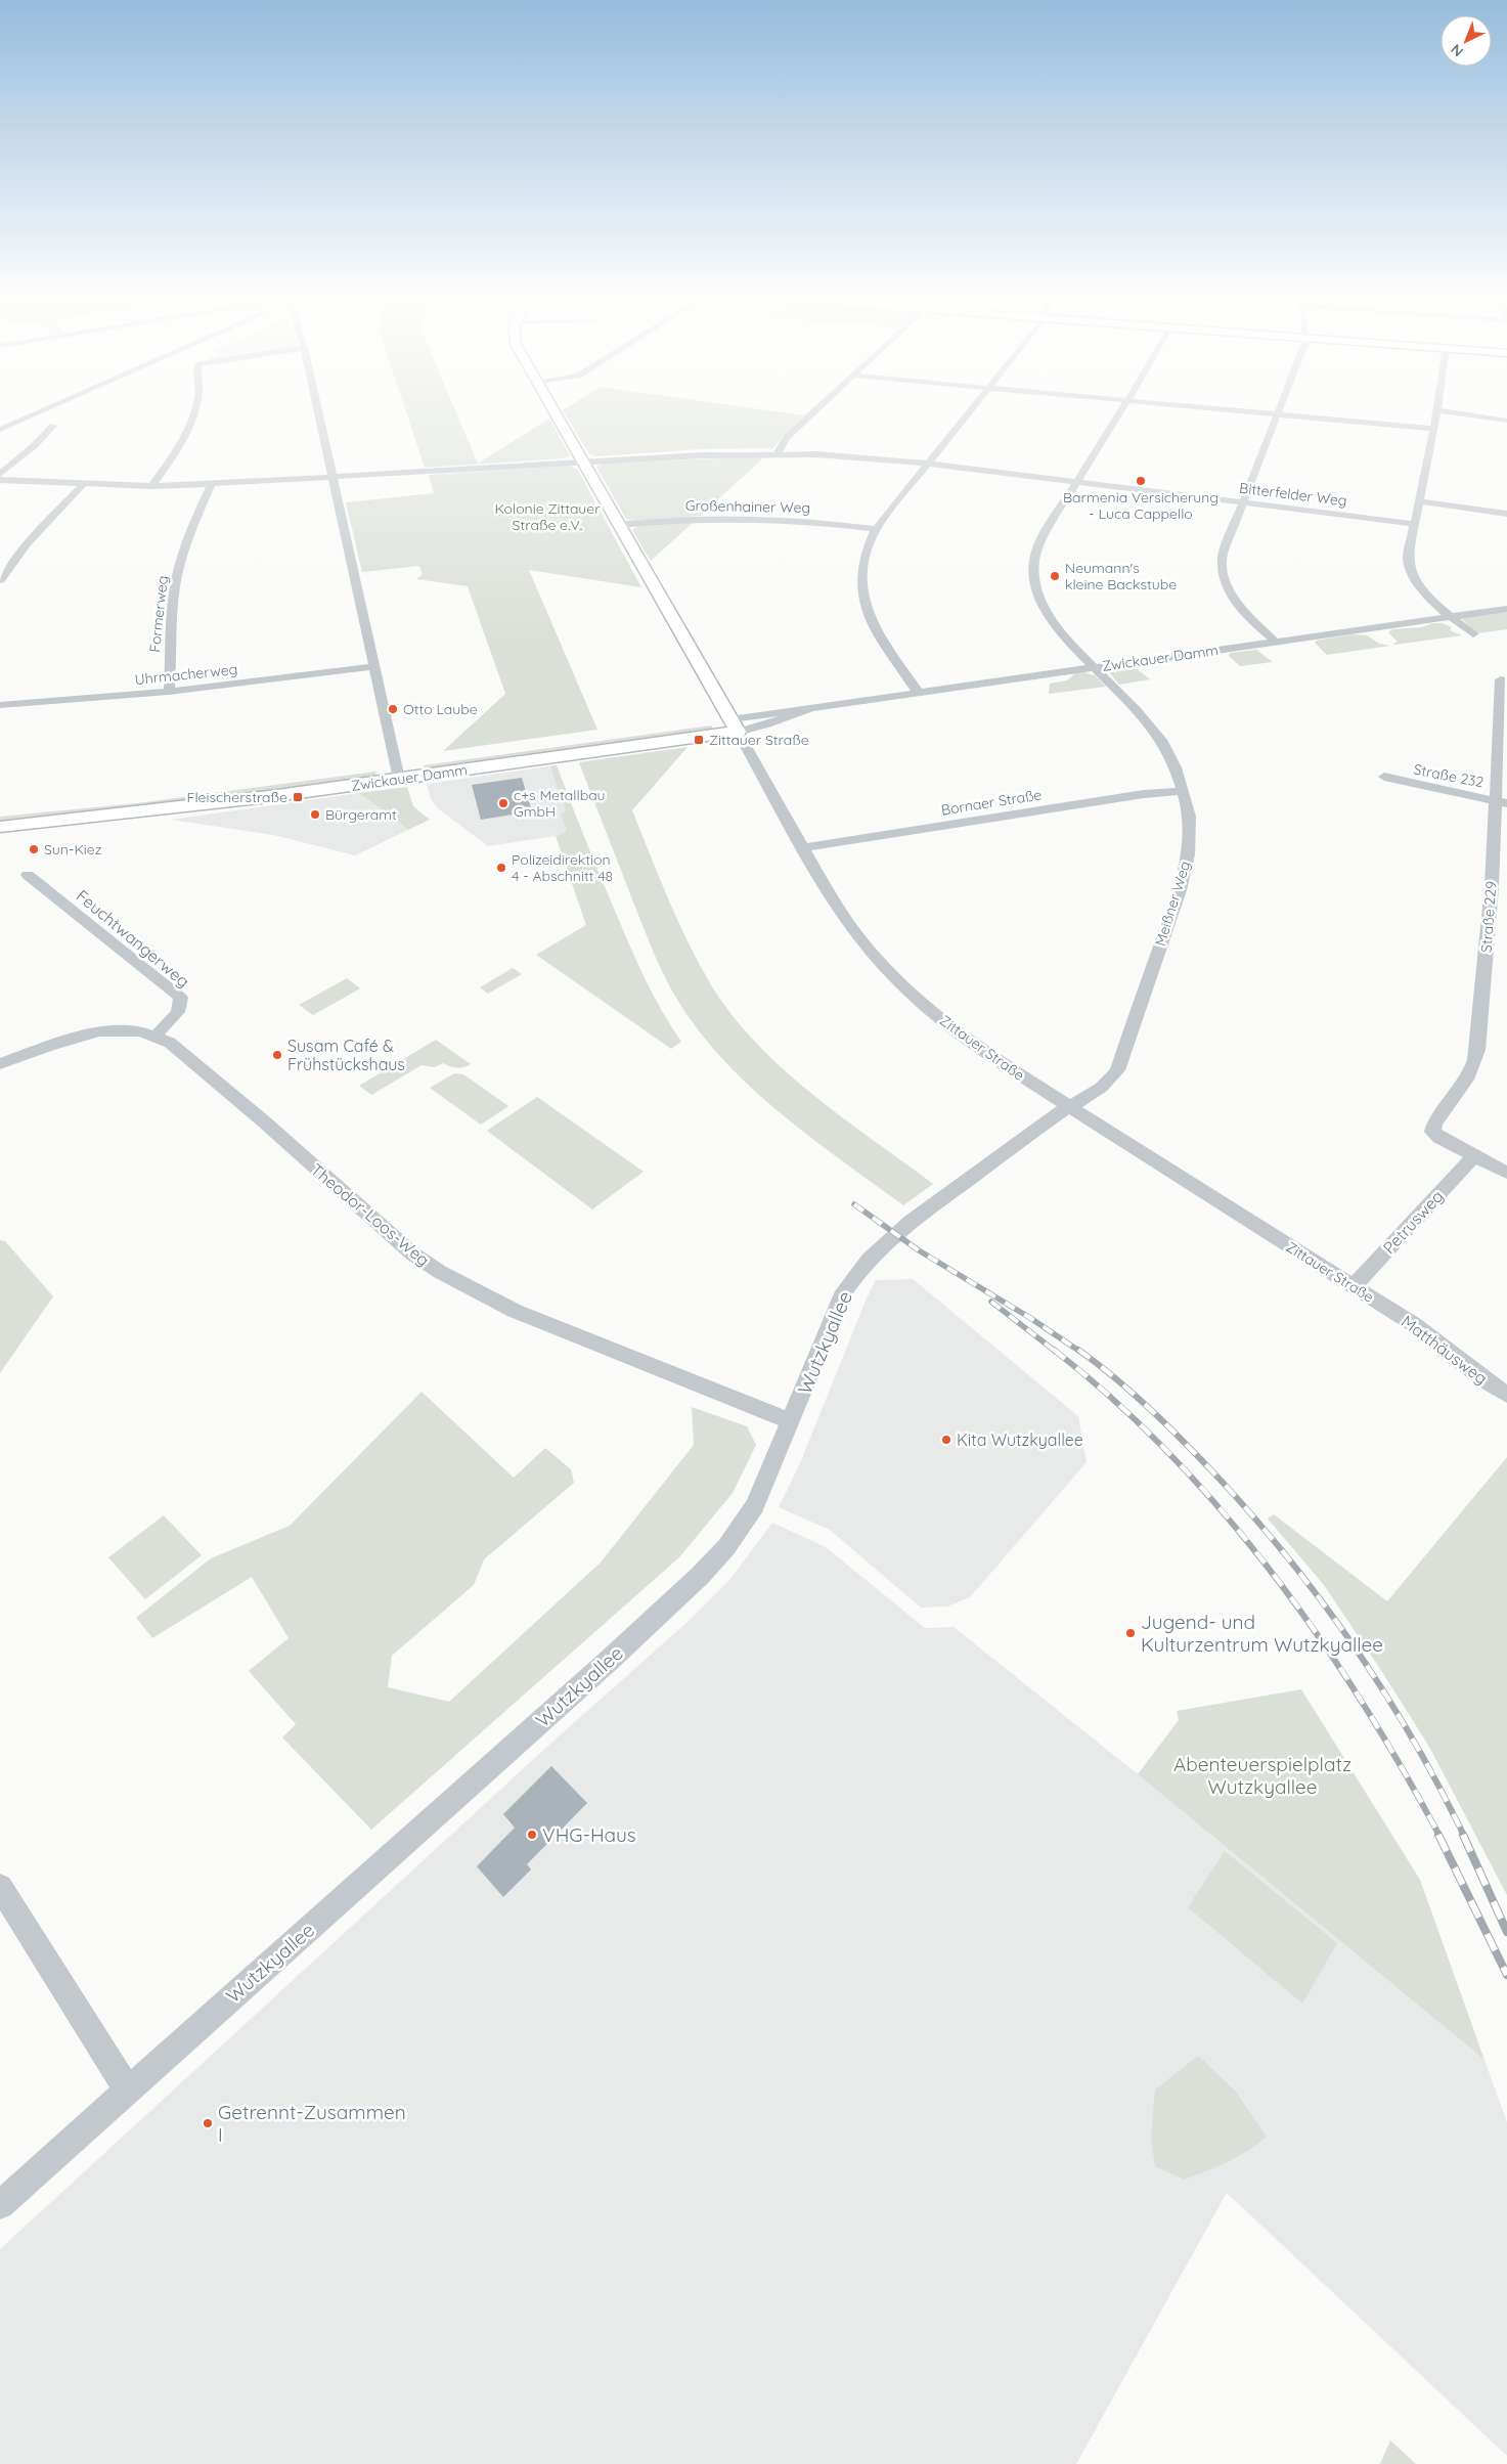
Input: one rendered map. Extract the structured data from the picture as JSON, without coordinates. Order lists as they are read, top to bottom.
{
  "streets": {
    "street": [
      "Bitterfelder Weg",
      "Großenhainer Weg",
      "Formerweg",
      "Zwickauer Damm",
      "Uhrmacherweg",
      "Straße 232",
      "Bornaer Straße",
      "Meißner Weg",
      "Straße 229",
      "Feuchtwangerweg",
      "Zittauer Straße",
      "Theodor-Loos-Weg",
      "Petrusweg",
      "Wutzkyallee",
      "Matthäusweg"
    ]
  },
  "crossings": [
    ["Bitterfelder Weg", "Formerweg"],
    ["Bitterfelder Weg", "Meißner Weg"],
    ["Bitterfelder Weg", "Zittauer Straße"],
    ["Großenhainer Weg", "Zittauer Straße"],
    ["Formerweg", "Uhrmacherweg"],
    ["Zwickauer Damm", "Meißner Weg"],
    ["Zwickauer Damm", "Zittauer Straße"],
    ["Straße 232", "Straße 229"],
    ["Bornaer Straße", "Meißner Weg"],
    ["Bornaer Straße", "Zittauer Straße"],
    ["Meißner Weg", "Zittauer Straße"],
    ["Meißner Weg", "Wutzkyallee"],
    ["Straße 229", "Petrusweg"],
    ["Feuchtwangerweg", "Theodor-Loos-Weg"],
    ["Zittauer Straße", "Petrusweg"],
    ["Zittauer Straße", "Wutzkyallee"],
    ["Zittauer Straße", "Matthäusweg"],
    ["Theodor-Loos-Weg", "Wutzkyallee"]
  ],
  "parks": ["Kolonie Zittauer Straße e.V.", "Abenteuerspielplatz Wutzkyallee"],
  "places": {
    "other": [
      "Barmenia Versicherung - Luca Cappello",
      "Neumann's kleine Backstube",
      "Otto Laube",
      "c+s Metallbau GmbH",
      "Bürgeramt",
      "Sun-Kiez",
      "Polizeidirektion 4 - Abschnitt 48",
      "Susam Café & Frühstückshaus",
      "Kita Wutzkyallee",
      "Jugend- und Kulturzentrum Wutzkyallee",
      "VHG-Haus",
      "Getrennt-Zusammen I"
    ],
    "transit": ["Zittauer Straße", "Fleischerstraße"]
  },
  "north": "bottom left"
}
